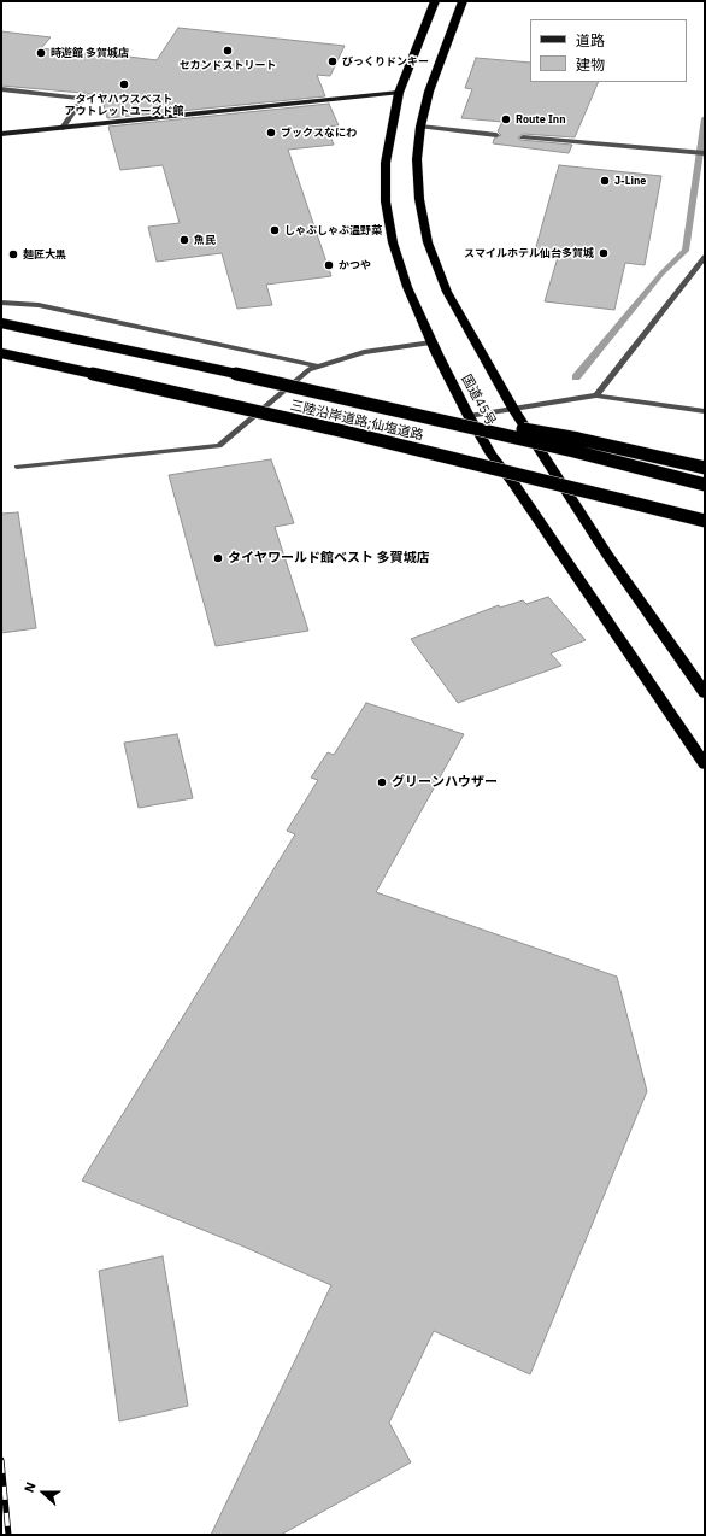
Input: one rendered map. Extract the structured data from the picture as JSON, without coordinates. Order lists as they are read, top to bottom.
{
  "streets": {
    "highway": ["国道45号", "三陸沿岸道路;仙塩道路"]
  },
  "places": [
    "セカンドストリート",
    "時遊館 多賀城店",
    "びっくりドンキー",
    "タイヤハウスベスト アウトレットユーズド館",
    "Route Inn",
    "ブックスなにわ",
    "J-Line",
    "しゃぶしゃぶ温野菜",
    "魚民",
    "スマイルホテル仙台多賀城",
    "麺匠大黒",
    "かつや",
    "タイヤワールド館ベスト 多賀城店",
    "グリーンハウザー"
  ],
  "legend": ["道路", "建物"],
  "north": "left"
}
